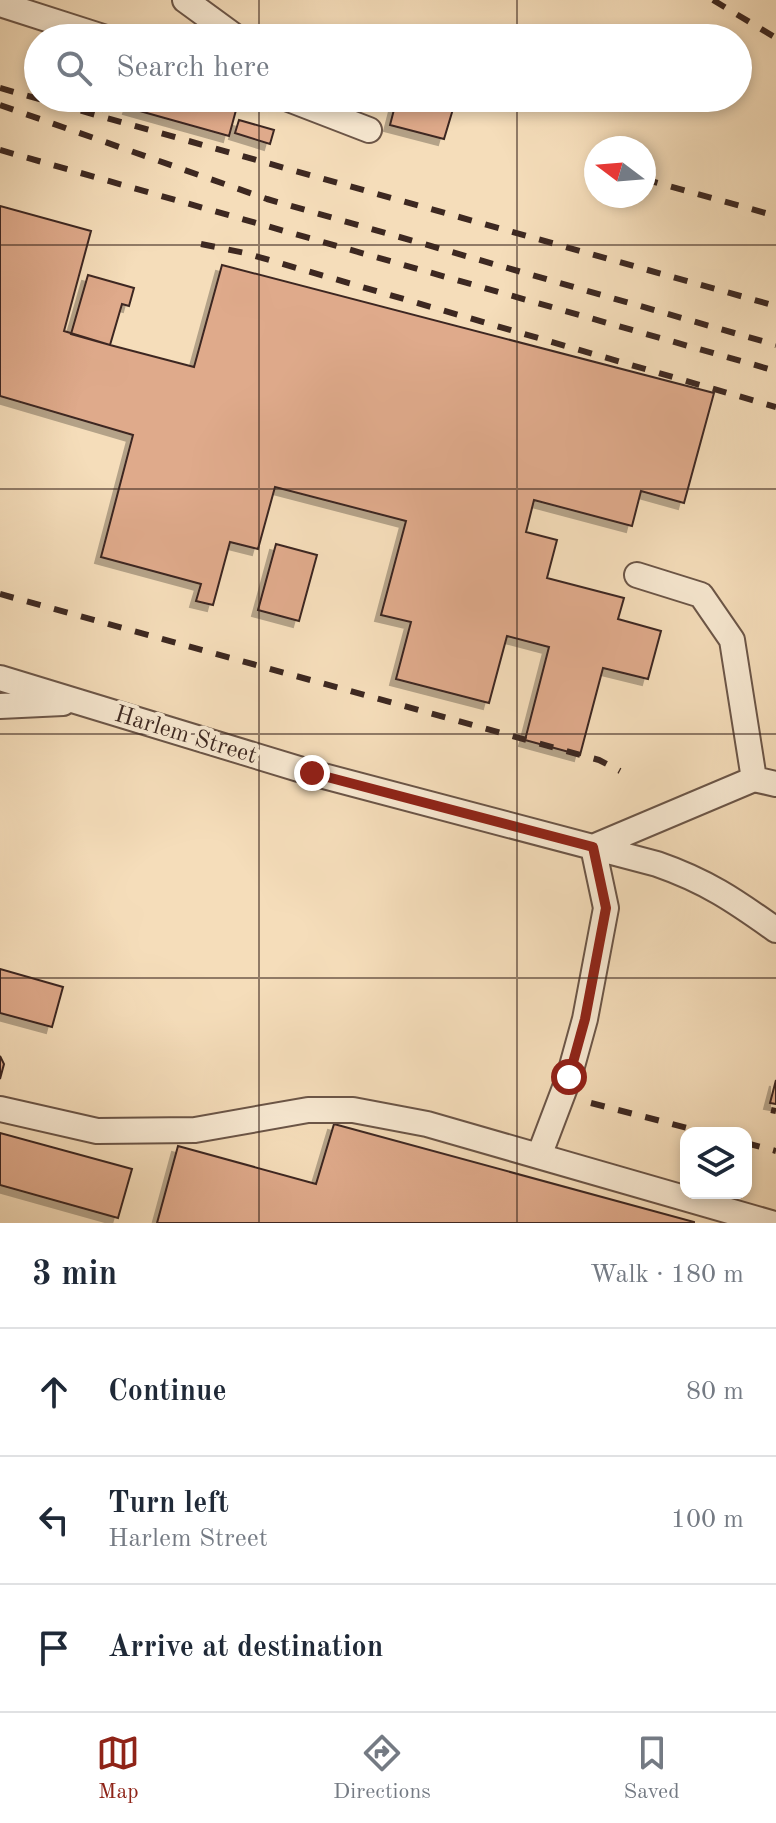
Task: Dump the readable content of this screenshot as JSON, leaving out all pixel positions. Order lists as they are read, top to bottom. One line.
{"streets":{"lane":["Harlem Street"]},"north":"left","page":{"search":"Search here","heading":["3 min","Walk · 180 m"],"list":[["Continue","80 m"],["Turn left","Harlem Street","100 m"],"Arrive at destination"],"nav":["Map","Directions","Saved"]}}
